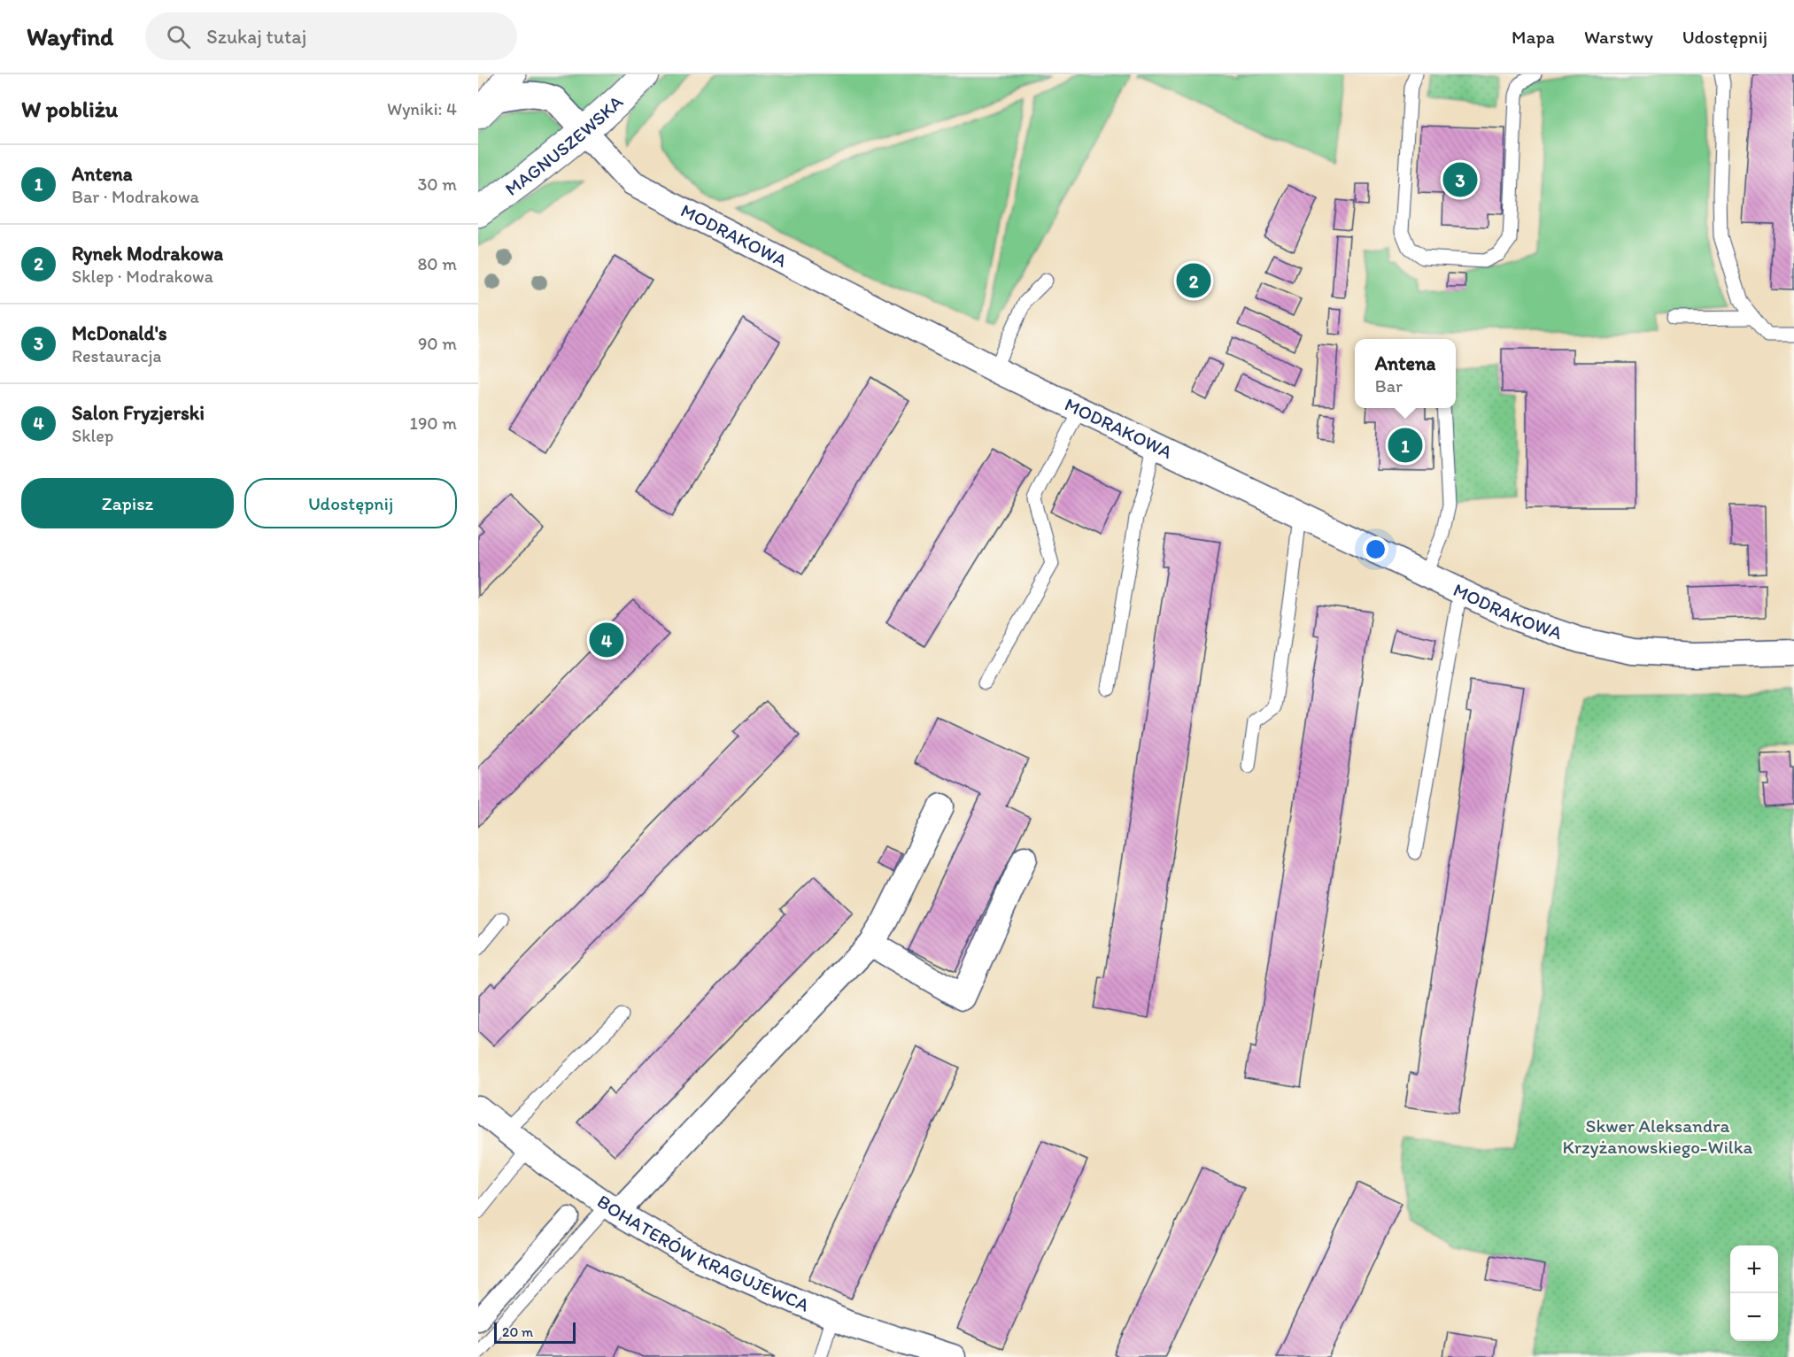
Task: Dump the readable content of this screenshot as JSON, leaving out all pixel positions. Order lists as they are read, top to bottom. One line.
{"streets":{"street":["MAGNUSZEWSKA","MODRAKOWA","BOHATERÓW KRAGUJEWCA"]},"crossings":[["MAGNUSZEWSKA","MODRAKOWA"]],"parks":["Skwer Aleksandra Krzyżanowskiego-Wilka"],"scale_bar":"20 m","page":{"header":"Wayfind","search":"Szukaj tutaj","nav":["Mapa","Warstwy","Udostępnij"],"heading":["W pobliżu","Wyniki: 4"],"list":[{"mark":"1","name":"Antena","note":"Bar · Modrakowa","value":"30 m"},{"mark":"2","name":"Rynek Modrakowa","note":"Sklep · Modrakowa","value":"80 m"},{"mark":"3","name":"McDonald's","note":"Restauracja","value":"90 m"},{"mark":"4","name":"Salon Fryzjerski","note":"Sklep","value":"190 m"}],"pins":["3","2","1","4"],"popup":["Antena","Bar"],"buttons":["Zapisz","Udostępnij"],"map_buttons":["+","−"],"scale":"20 m"}}
